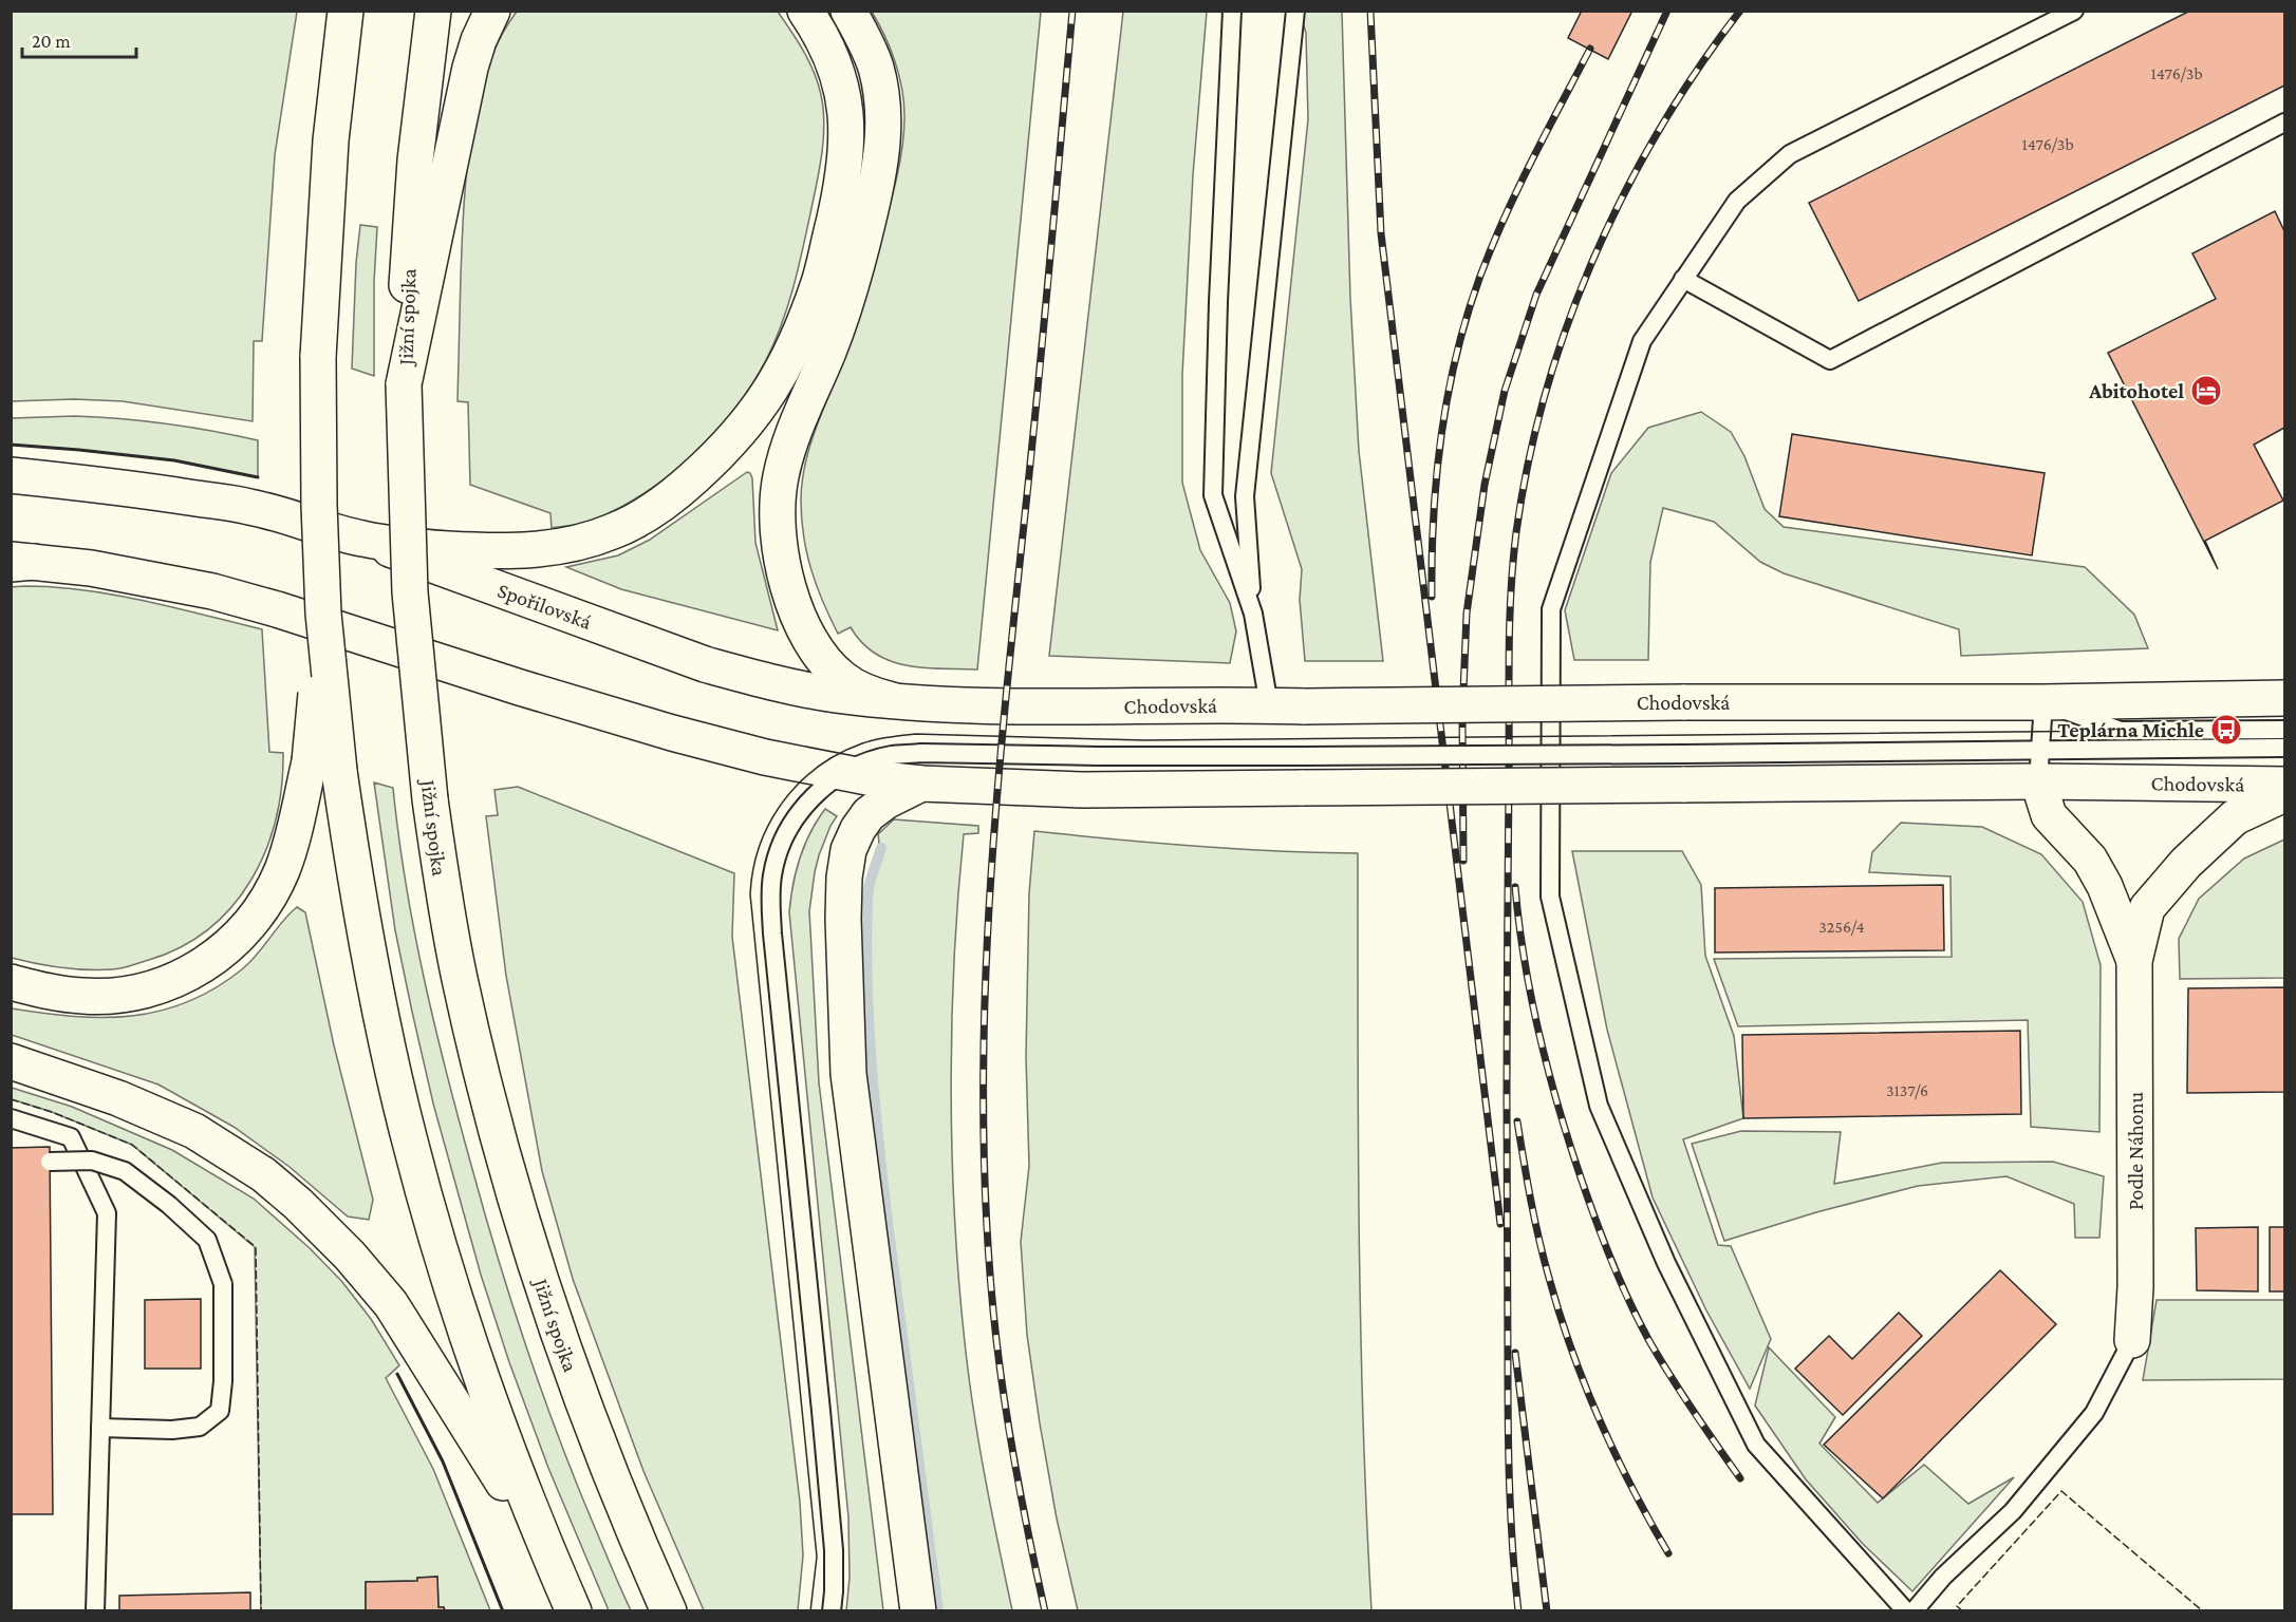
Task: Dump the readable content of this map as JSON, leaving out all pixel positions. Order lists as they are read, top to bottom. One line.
{"streets":{"main road":["Jižní spojka","Spořilovská","Chodovská","Podle Náhonu"]},"crossings":[["Spořilovská","Chodovská"],["Chodovská","Podle Náhonu"]],"places":{"hotel":["Abitohotel"],"bus stop":["Teplárna Michle"]},"house_numbers":["1476/3b","1476/3b","3256/4","3137/6"],"scale_bar":"20 m"}
